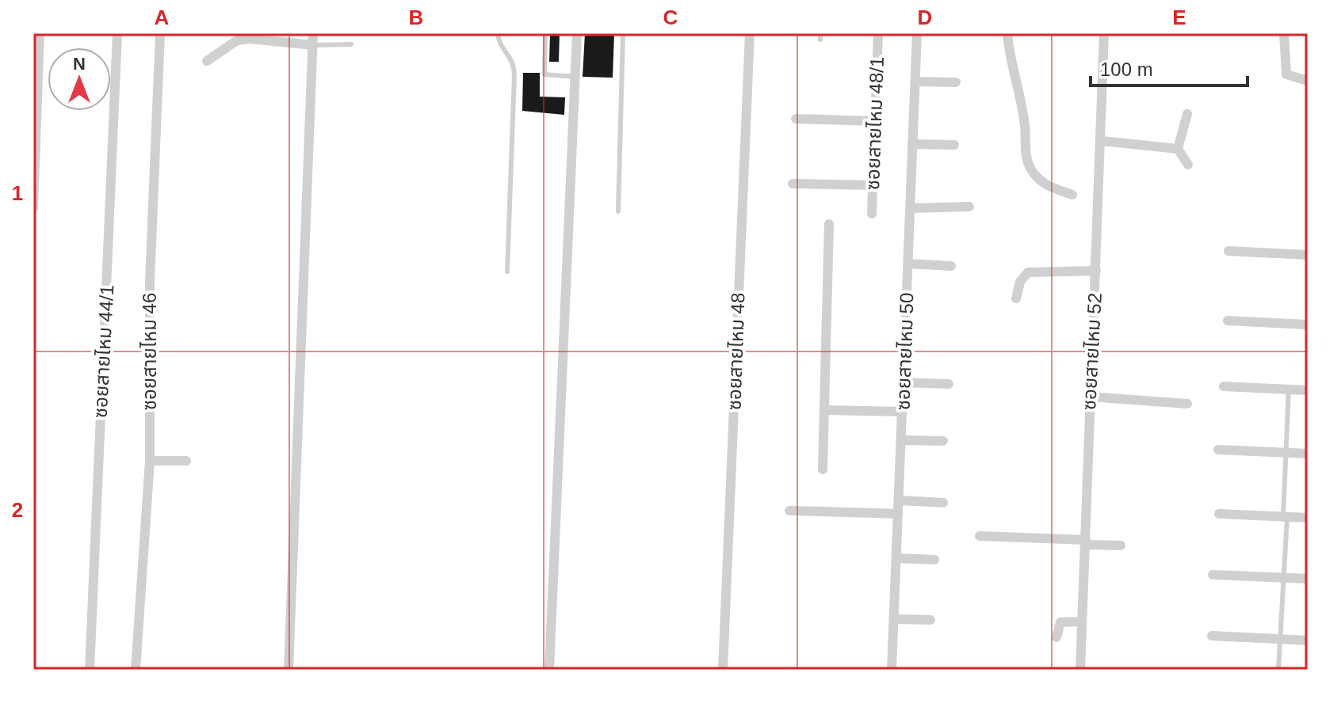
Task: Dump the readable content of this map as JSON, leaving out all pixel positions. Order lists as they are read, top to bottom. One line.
{"streets":{"street":["ซอยสายไหม 48/1","ซอยสายไหม 44/1","ซอยสายไหม 46","ซอยสายไหม 48","ซอยสายไหม 50","ซอยสายไหม 52"]},"scale_bar":"100 m","north":"top","grid":{"columns":["A","B","C","D","E"],"rows":["1","2"]}}
